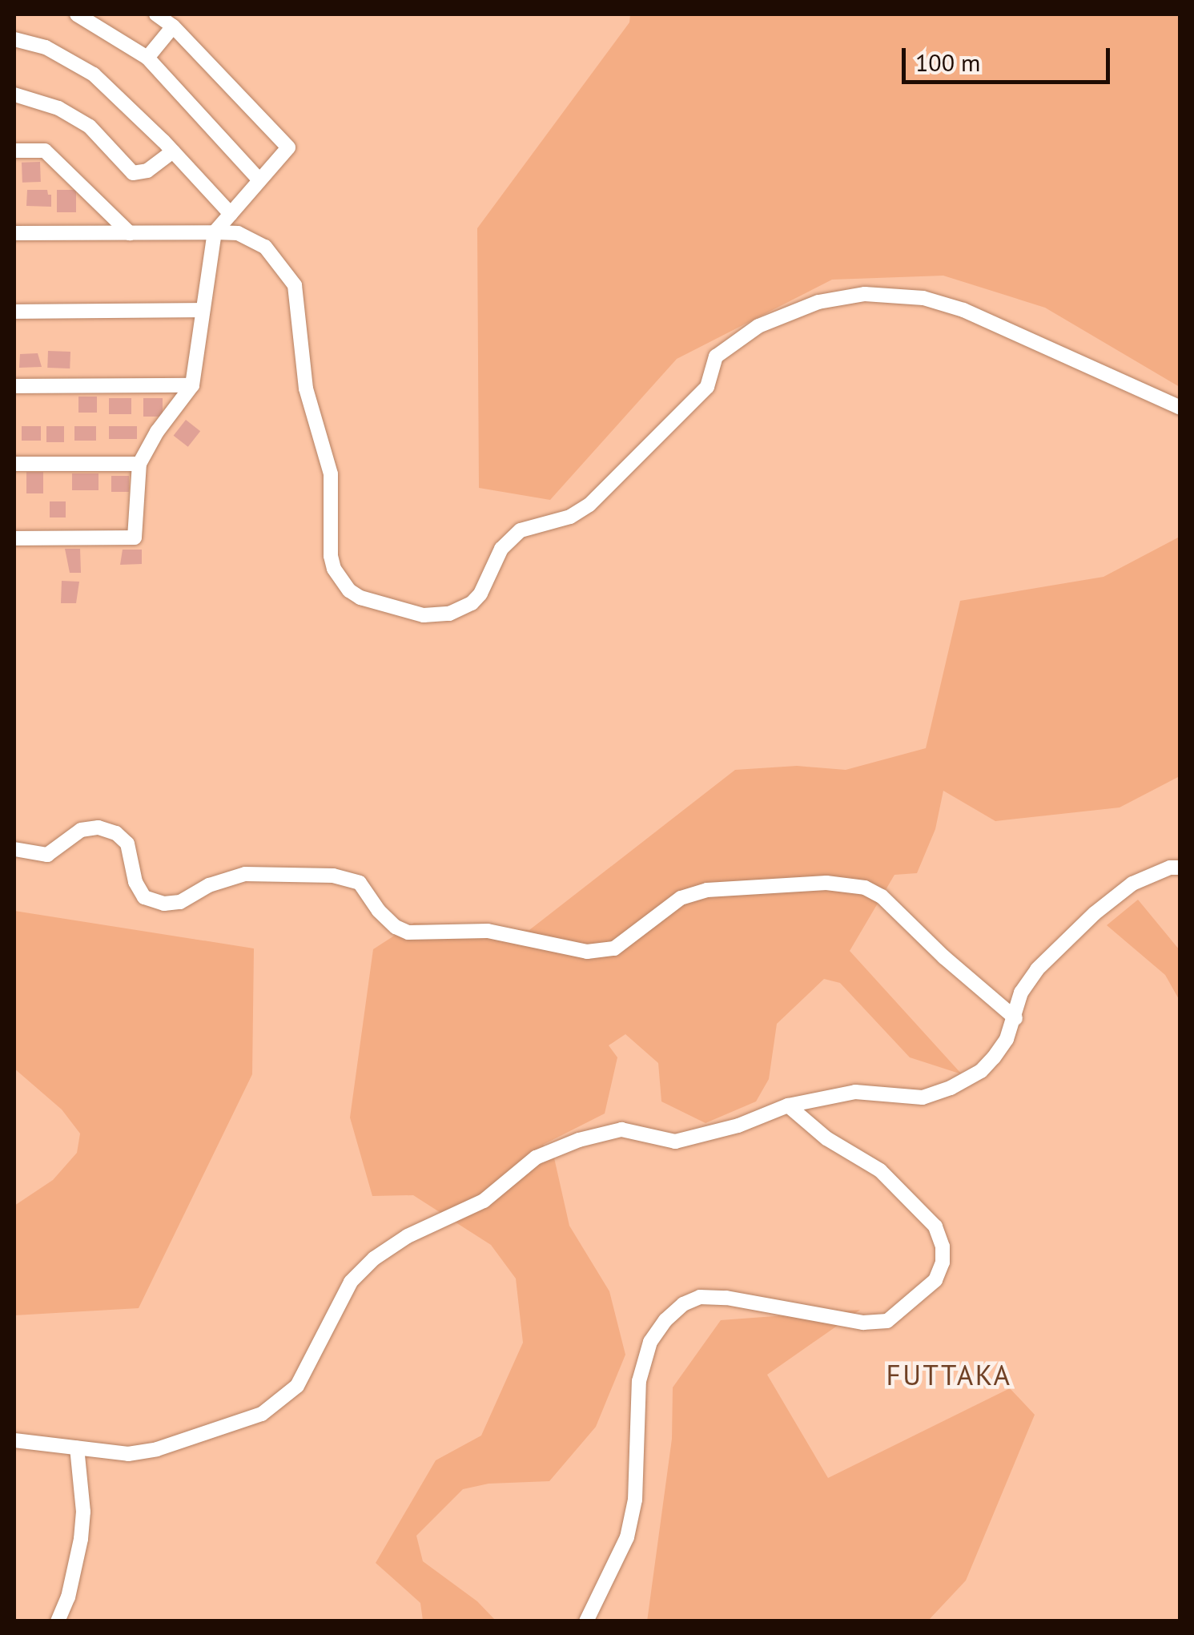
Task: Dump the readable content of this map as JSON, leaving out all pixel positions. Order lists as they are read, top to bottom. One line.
{"districts":["FUTTAKA"],"scale_bar":"100 m"}
